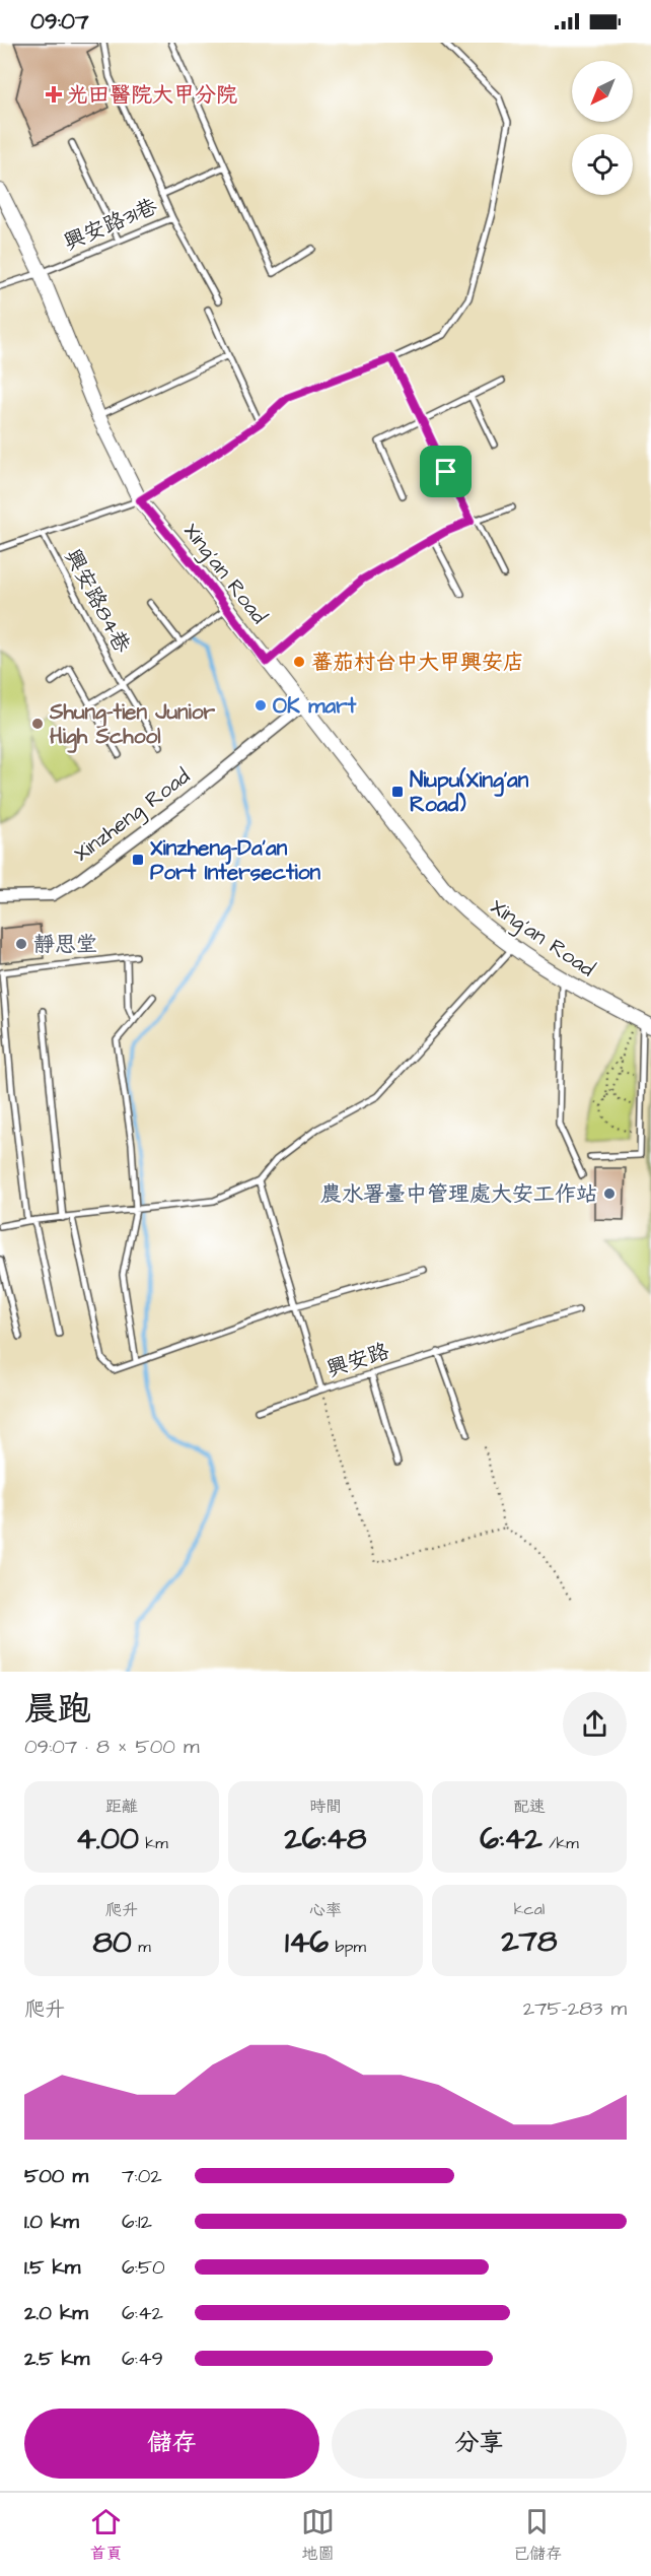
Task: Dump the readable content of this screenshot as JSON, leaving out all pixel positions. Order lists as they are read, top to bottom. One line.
{"streets":{"street":["Xing’an Road","Xinzheng Road"],"lane":["興安路31巷","興安路84巷","興安路"]},"crossings":[["興安路31巷","Xing’an Road"],["Xing’an Road","興安路84巷"],["Xing’an Road","Xinzheng Road"]],"places":{"health":["光田醫院大甲分院"],"other":["蕃茄村台中大甲興安店","OK mart","Shung-tien Junior High School","靜思堂","農水署臺中管理處大安工作站"],"transit":["Niupu(Xing'an Road)","Xinzheng-Da'an Port Intersection"]},"north":"bottom left","page":{"status":"09:07","heading":["晨跑","09:07 · 8 × 500 m"],"stats":[["距離","4.00 km"],["時間","26:48"],["配速","6:42 /km"],["爬升","80 m"],["心率","146 bpm"],["kcal","278"]],"chart":["爬升","275–283 m"],"list":[{"name":"500 m","note":"7:02"},{"name":"1.0 km","note":"6:12"},{"name":"1.5 km","note":"6:50"},{"name":"2.0 km","note":"6:42"},{"name":"2.5 km","note":"6:49"}],"buttons":["儲存","分享"],"tabs":["首頁","地圖","已儲存"]}}
